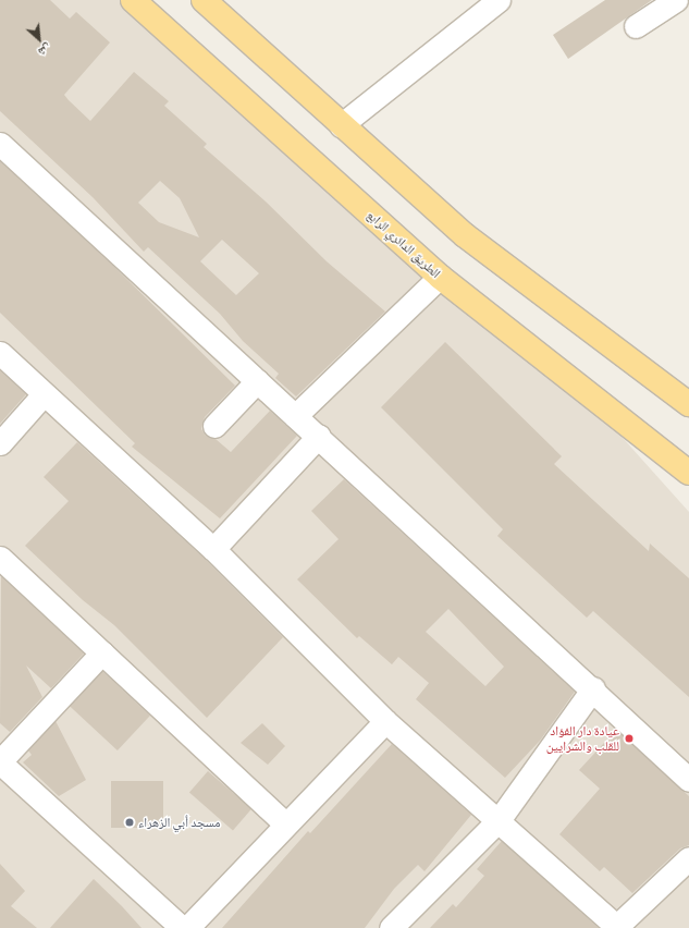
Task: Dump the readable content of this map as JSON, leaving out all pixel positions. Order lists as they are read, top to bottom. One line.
{"streets":{"main road":["الطريق الدائري الرابع"]},"places":["عيادة دار الفؤاد للقلب والشرايين","مسجد أبي الزهراء"],"north":"bottom right"}
